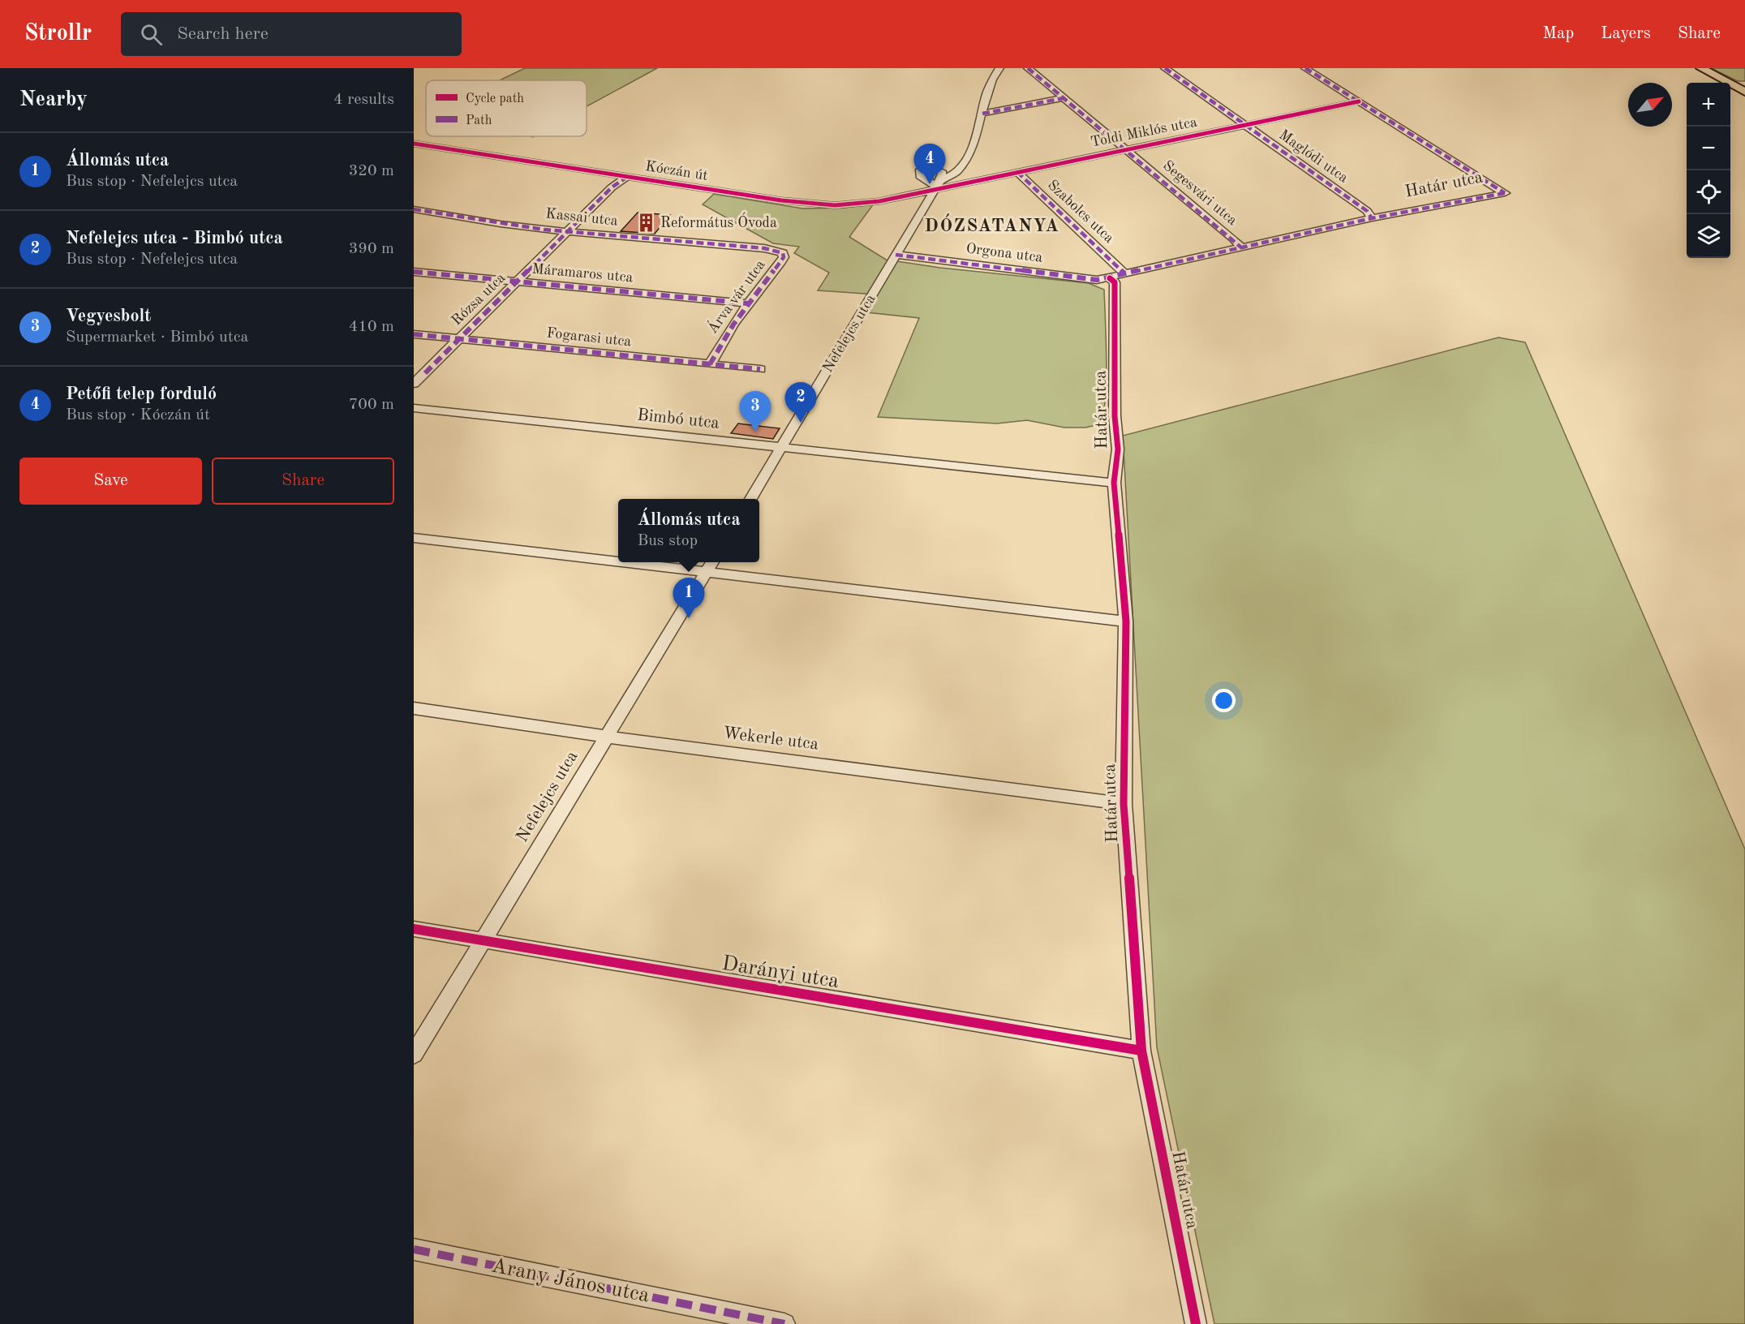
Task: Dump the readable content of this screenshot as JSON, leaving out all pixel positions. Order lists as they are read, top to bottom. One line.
{"streets":{"street":["Toldi Miklós utca","Maglódi utca","Kóczán út","Határ utca","Segesvári utca","Szabolcs utca","Kassai utca","Orgona utca","Máramaros utca","Árva vár utca","Rózsa utca","Nefelejcs utca","Fogarasi utca","Bimbó utca","Wekerle utca","Darányi utca","Arany János utca"]},"crossings":[["Toldi Miklós utca","Maglódi utca"],["Toldi Miklós utca","Kóczán út"],["Toldi Miklós utca","Határ utca"],["Toldi Miklós utca","Segesvári utca"],["Toldi Miklós utca","Szabolcs utca"],["Toldi Miklós utca","Nefelejcs utca"],["Maglódi utca","Határ utca"],["Kóczán út","Rózsa utca"],["Kóczán út","Nefelejcs utca"],["Határ utca","Segesvári utca"],["Határ utca","Szabolcs utca"],["Határ utca","Orgona utca"],["Határ utca","Bimbó utca"],["Határ utca","Wekerle utca"],["Határ utca","Darányi utca"],["Szabolcs utca","Orgona utca"],["Kassai utca","Árva vár utca"],["Kassai utca","Rózsa utca"],["Orgona utca","Nefelejcs utca"],["Máramaros utca","Árva vár utca"],["Máramaros utca","Rózsa utca"],["Árva vár utca","Fogarasi utca"],["Rózsa utca","Fogarasi utca"],["Nefelejcs utca","Bimbó utca"],["Nefelejcs utca","Wekerle utca"],["Nefelejcs utca","Darányi utca"]],"districts":["DÓZSATANYA"],"places":{"building":["Református Óvoda"]},"legend":["Cycle path","Path"],"north":"top right","page":{"header":"Strollr","search":"Search here","nav":["Map","Layers","Share"],"heading":["Nearby","4 results"],"map_buttons":["+","−"],"list":[{"mark":"1","name":"Állomás utca","note":"Bus stop · Nefelejcs utca","value":"320 m"},{"mark":"2","name":"Nefelejcs utca - Bimbó utca","note":"Bus stop · Nefelejcs utca","value":"390 m"},{"mark":"3","name":"Vegyesbolt","note":"Supermarket · Bimbó utca","value":"410 m"},{"mark":"4","name":"Petőfi telep forduló","note":"Bus stop · Kóczán út","value":"700 m"}],"pins":["4","2","3","1"],"buttons":["Save","Share"],"popup":["Állomás utca","Bus stop"]}}
